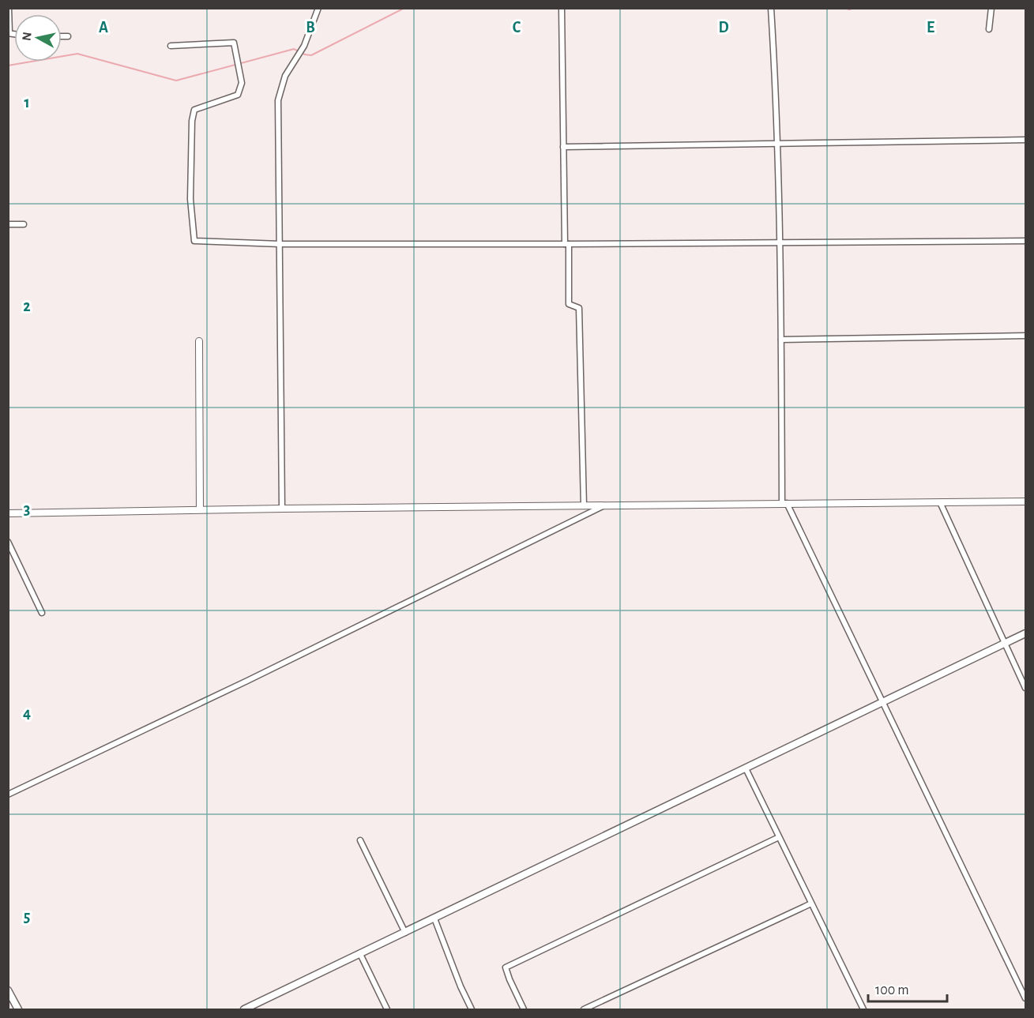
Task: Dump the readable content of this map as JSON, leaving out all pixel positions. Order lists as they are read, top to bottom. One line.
{"scale_bar":"100 m","north":"left","grid":{"columns":["A","B","C","D","E"],"rows":["1","2","3","4","5"]}}
